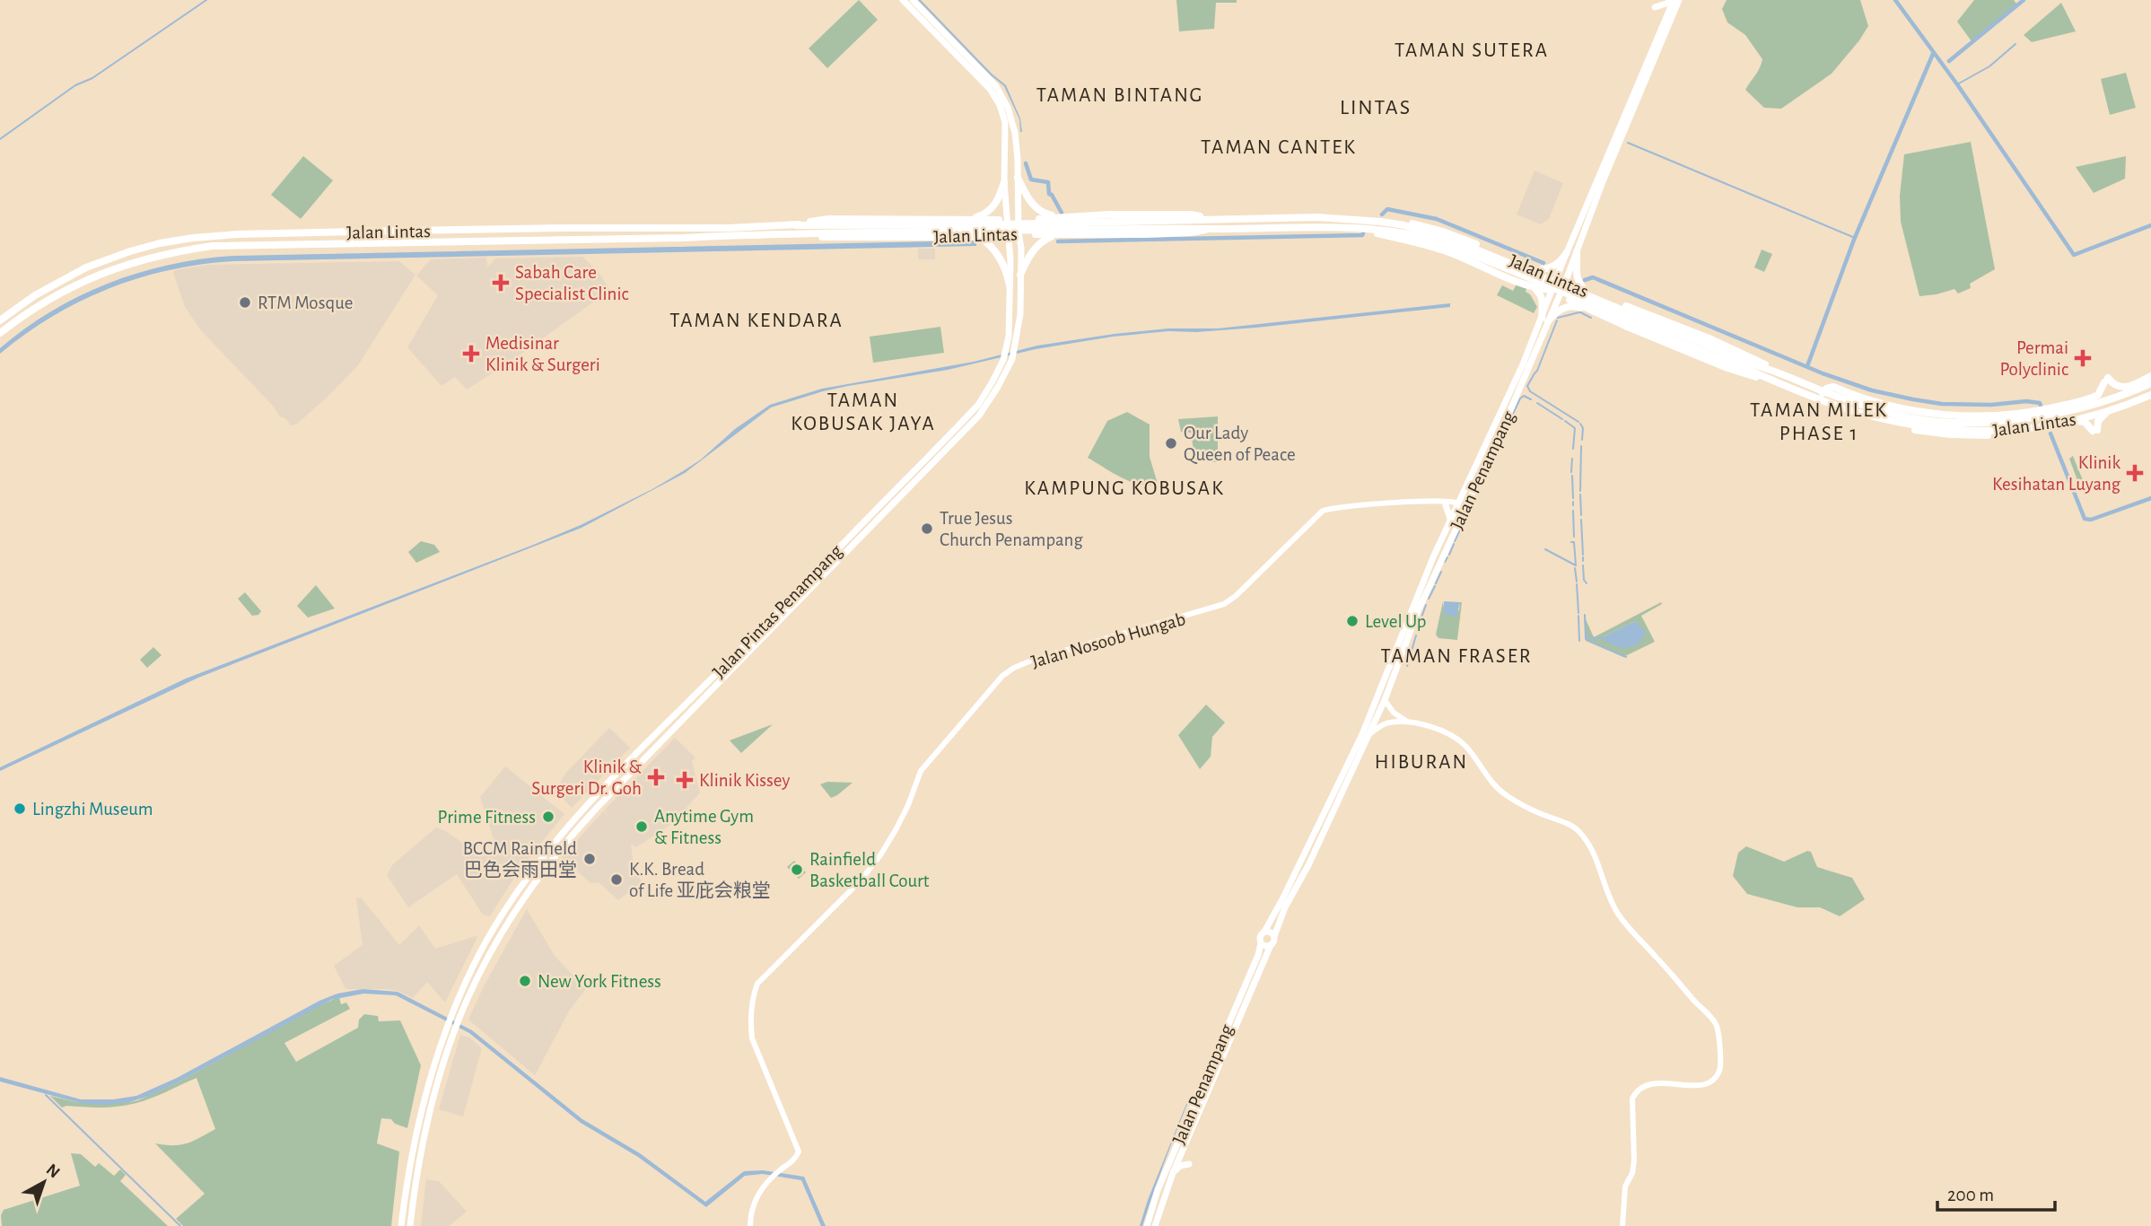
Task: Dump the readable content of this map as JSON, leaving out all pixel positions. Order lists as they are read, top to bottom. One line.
{"streets":{"highway":["Jalan Lintas"],"main road":["Jalan Penampang","Jalan Pintas Penampang","Jalan Nosoob Hungab"]},"crossings":[["Jalan Lintas","Jalan Penampang"],["Jalan Lintas","Jalan Pintas Penampang"],["Jalan Penampang","Jalan Nosoob Hungab"]],"districts":["TAMAN SUTERA","TAMAN BINTANG","LINTAS","TAMAN CANTEK","TAMAN KENDARA","TAMAN KOBUSAK JAYA","TAMAN MILEK PHASE 1","KAMPUNG KOBUSAK","TAMAN FRASER","HIBURAN"],"places":{"health":["Sabah Care Specialist Clinic","Medisinar Klinik & Surgeri","Permai Polyclinic","Klinik Kesihatan Luyang","Klinik & Surgeri Dr. Goh","Klinik Kissey"],"other":["RTM Mosque","Our Lady Queen of Peace","True Jesus Church Penampang","Level Up","Lingzhi Museum","Prime Fitness","Anytime Gym & Fitness","BCCM Rainfield 巴色会雨田堂","Rainfield Basketball Court","K.K. Bread of Life 亚庇会粮堂","New York Fitness"]},"scale_bar":"200 m","north":"top right"}
